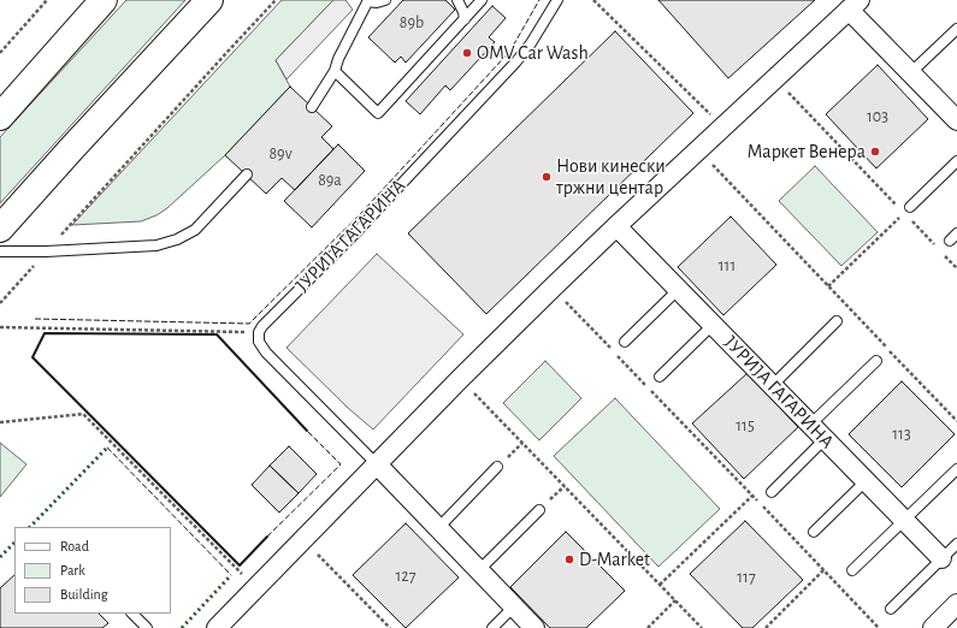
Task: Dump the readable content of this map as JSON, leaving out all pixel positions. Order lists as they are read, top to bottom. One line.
{"streets":{"street":["ЈУРИЈА ГАГАРИНА"]},"places":["OMV Car Wash","Маркет Венера","Нови кинески тржни центар","D-Market"],"house_numbers":["89b","103","89v","89a","111","115","113","127","117"],"legend":["Road","Park","Building"]}
